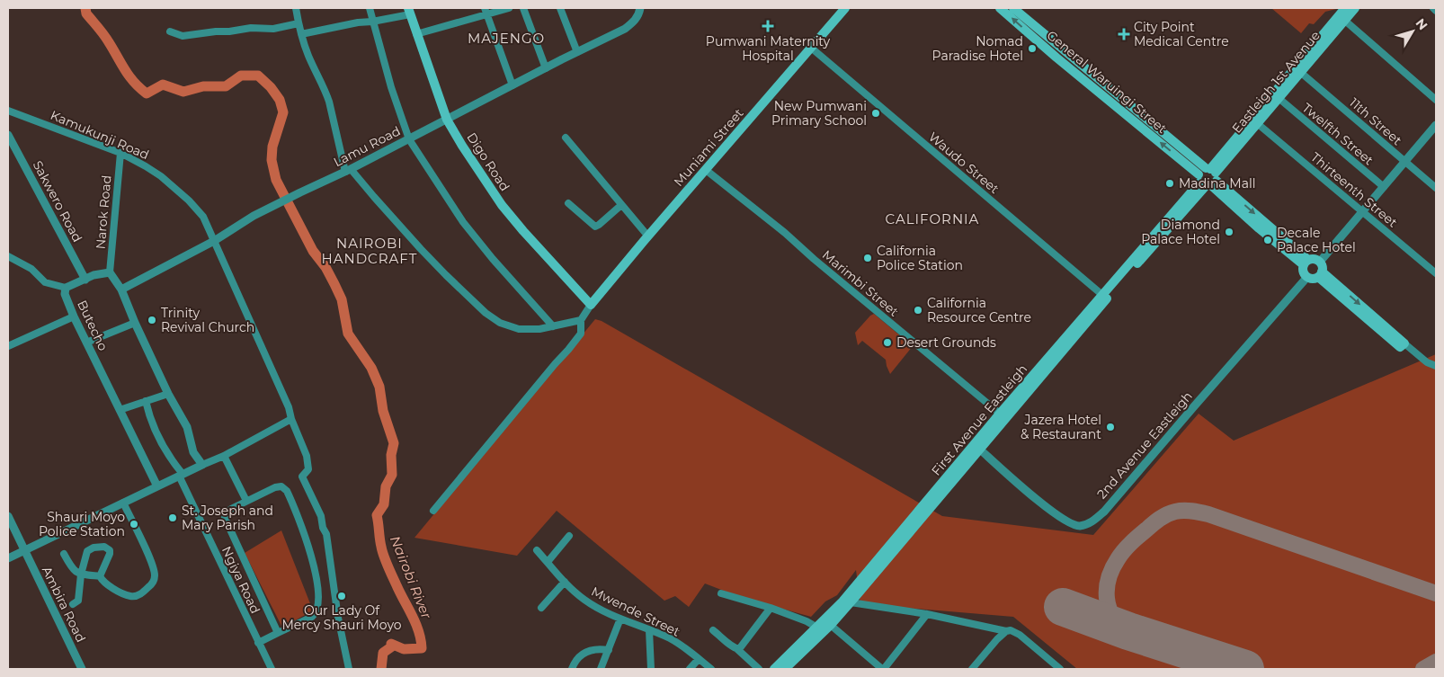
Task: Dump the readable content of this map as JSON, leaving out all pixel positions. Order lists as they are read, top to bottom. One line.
{"streets":{"main road":["General Waruingi Street","Eastleigh 1st Avenue","Muniami Street","Digo Road","First Avenue Eastleigh"],"street":["11th Street","Twelfth Street","Kamukunji Road","Lamu Road","Waudo Street","Thirteenth Street","Sakwero Road","Narok Road","Marimbi Street","Butecho","2nd Avenue Eastleigh","Ngiya Road","Ambira Road","Mwende Street"]},"crossings":[["General Waruingi Street","Eastleigh 1st Avenue"],["General Waruingi Street","First Avenue Eastleigh"],["General Waruingi Street","2nd Avenue Eastleigh"],["Eastleigh 1st Avenue","11th Street"],["Eastleigh 1st Avenue","Twelfth Street"],["Eastleigh 1st Avenue","Thirteenth Street"],["Eastleigh 1st Avenue","First Avenue Eastleigh"],["Kamukunji Road","Lamu Road"],["Kamukunji Road","Narok Road"],["Lamu Road","Digo Road"],["Muniami Street","Digo Road"],["Muniami Street","Waudo Street"],["Muniami Street","Marimbi Street"],["Waudo Street","First Avenue Eastleigh"],["Sakwero Road","Butecho"],["Narok Road","Butecho"],["Marimbi Street","First Avenue Eastleigh"],["First Avenue Eastleigh","2nd Avenue Eastleigh"]],"districts":["MAJENGO","CALIFORNIA","NAIROBI HANDCRAFT"],"water":["Nairobi River"],"places":{"health":["Pumwani Maternity Hospital","City Point Medical Centre"],"other":["Nomad Paradise Hotel","New Pumwani Primary School","Madina Mall","Diamond Palace Hotel","Decale Palace Hotel","California Police Station","California Resource Centre","Trinity Revival Church","Desert Grounds","Jazera Hotel & Restaurant","St. Joseph and Mary Parish","Shauri Moyo Police Station","Our Lady Of Mercy Shauri Moyo"]},"north":"top right"}
